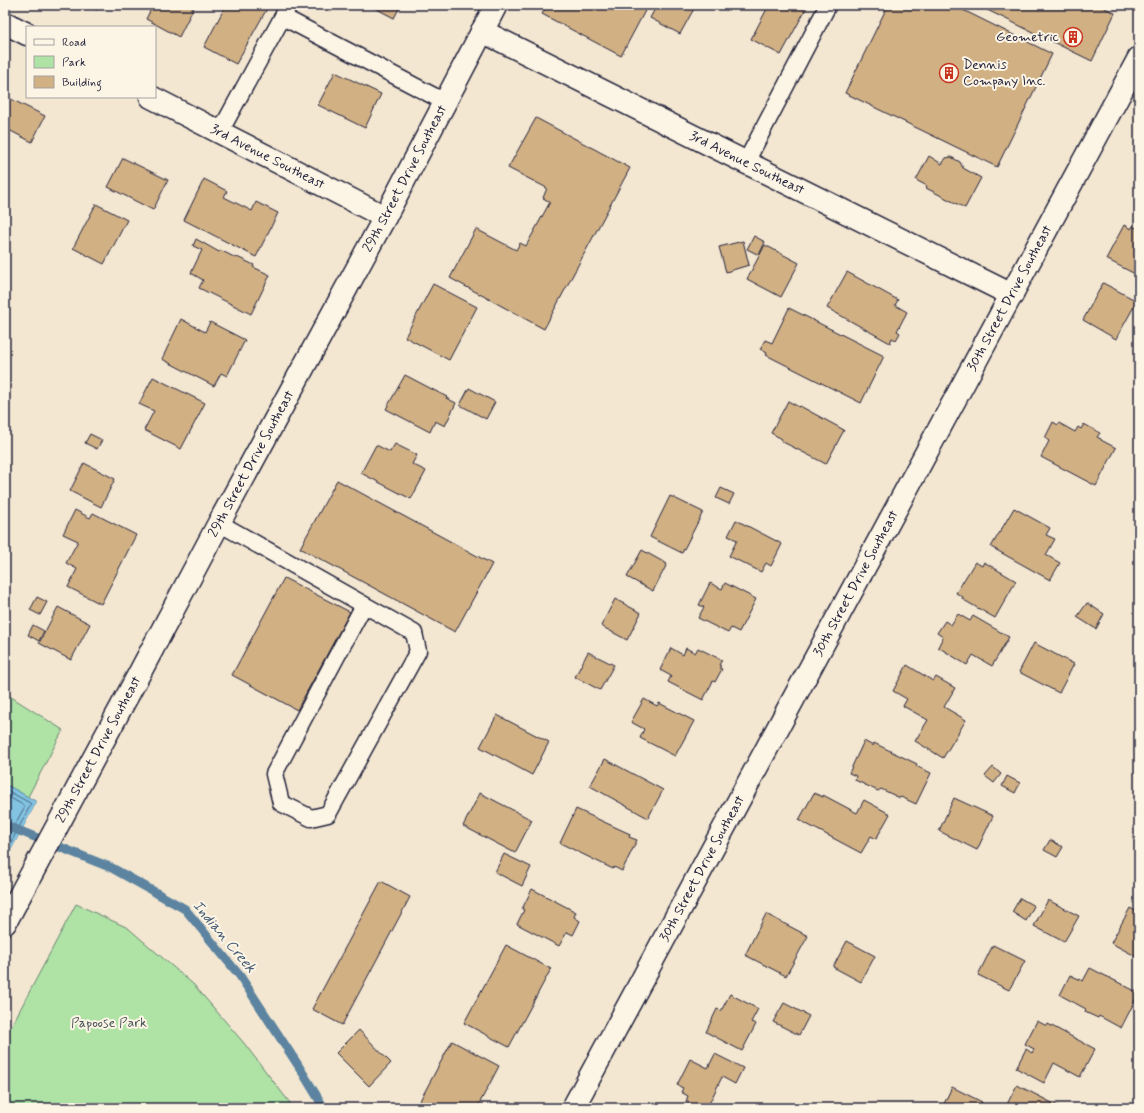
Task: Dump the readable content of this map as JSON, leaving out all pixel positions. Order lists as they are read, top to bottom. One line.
{"streets":{"street":["3rd Avenue Southeast","29th Street Drive Southeast","30th Street Drive Southeast"]},"crossings":[["3rd Avenue Southeast","29th Street Drive Southeast"],["3rd Avenue Southeast","30th Street Drive Southeast"]],"water":["Indian Creek"],"parks":["Papoose Park"],"places":{"building":["Geometric","Dennis Company Inc."]},"legend":["Road","Park","Building"]}
